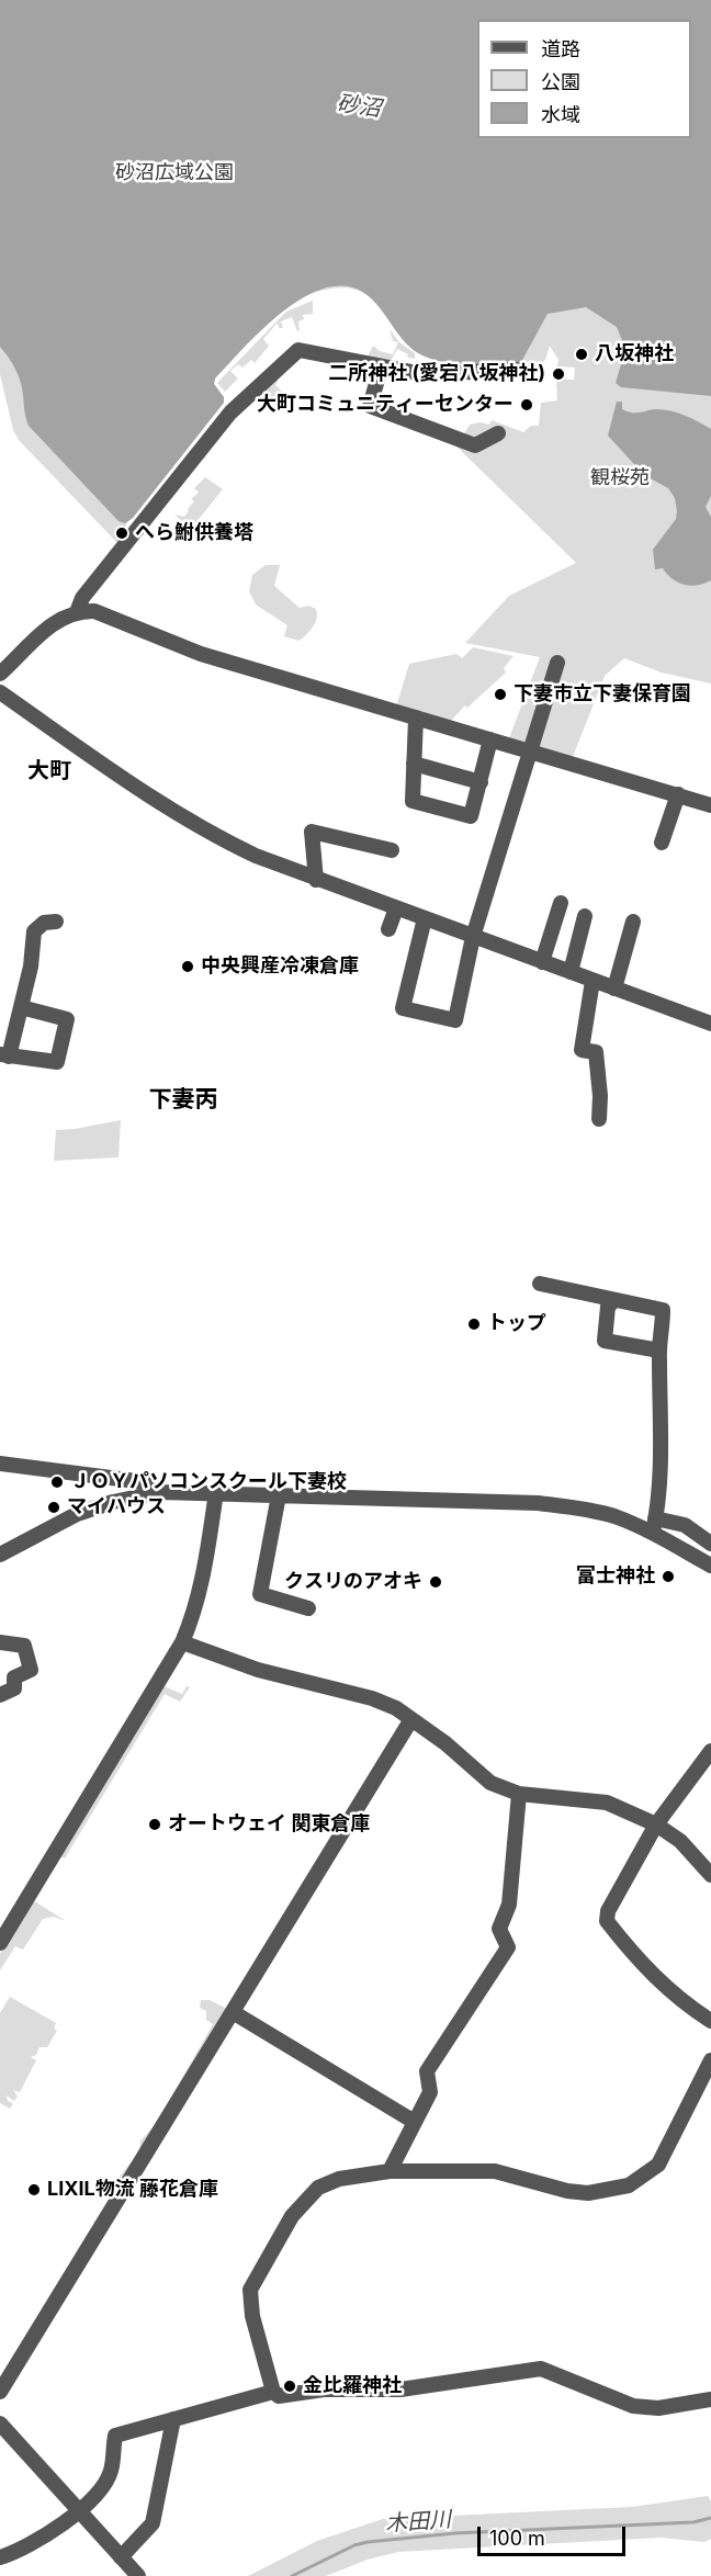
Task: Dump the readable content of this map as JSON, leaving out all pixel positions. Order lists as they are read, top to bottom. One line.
{"districts":["大町","下妻丙"],"water":["砂沼","木田川"],"parks":["砂沼広域公園","観桜苑"],"places":["八坂神社","二所神社 (愛宕八坂神社)","大町コミュニティーセンター","へら鮒供養塔","下妻市立下妻保育園","中央興産冷凍倉庫","トップ","ＪＯＹパソコンスクール下妻校","マイハウス","富士神社","クスリのアオキ","オートウェイ 関東倉庫","LIXIL物流 藤花倉庫","金比羅神社"],"legend":["道路","公園","水域"],"scale_bar":"100 m"}
